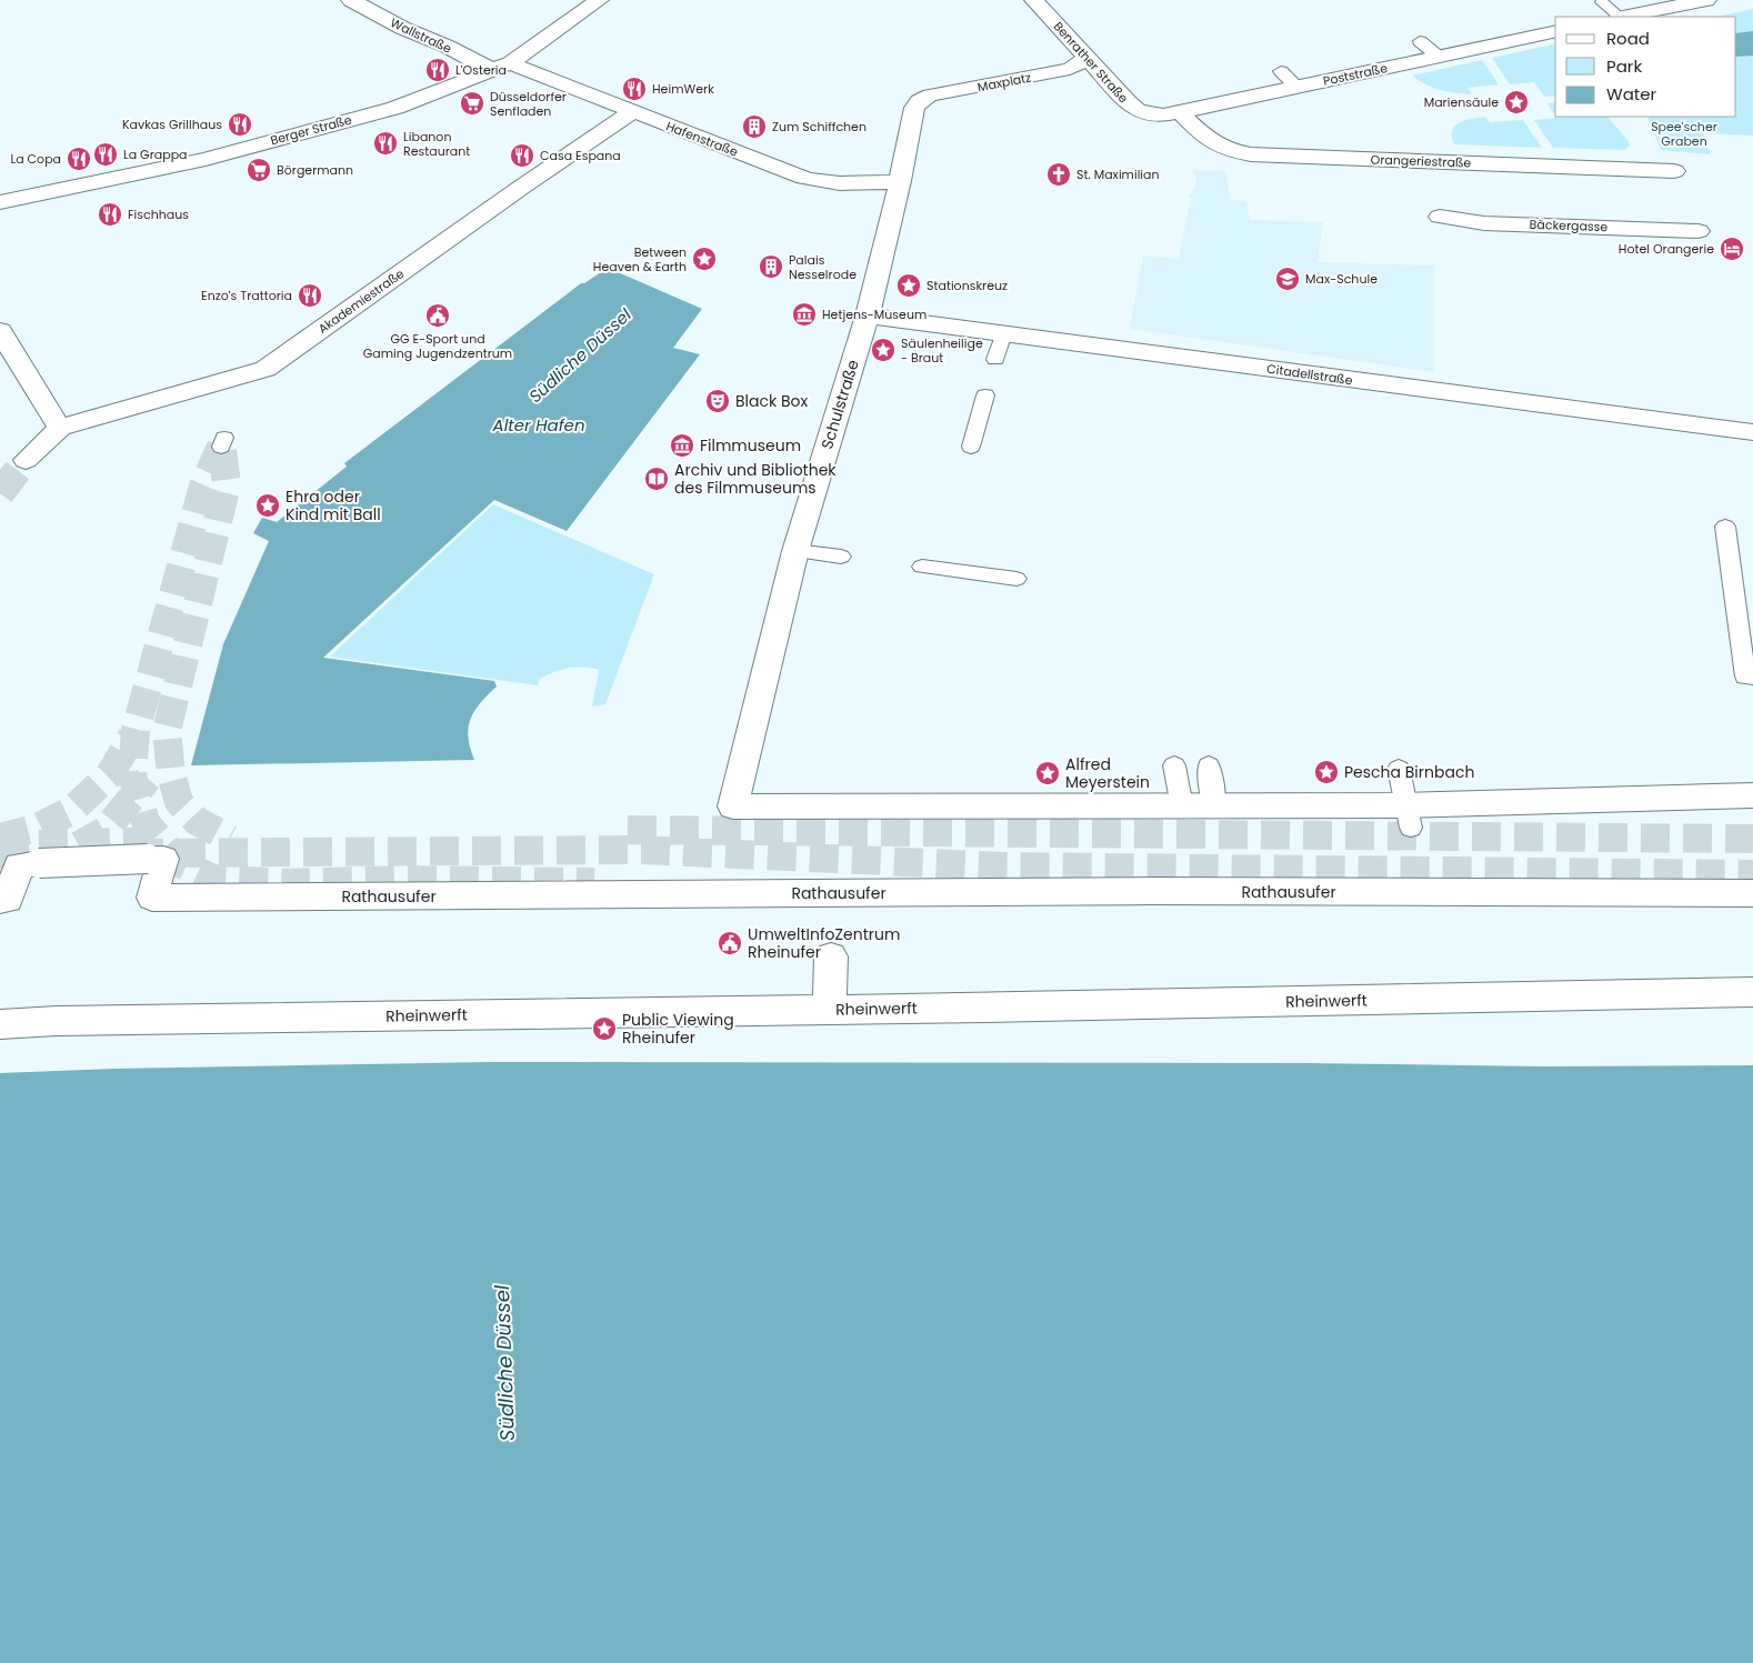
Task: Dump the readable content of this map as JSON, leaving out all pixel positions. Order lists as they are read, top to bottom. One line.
{"streets":{"street":["Wallstraße","Benrather Straße","Poststraße","Maxplatz","Berger Straße","Hafenstraße","Orangeriestraße","Bäckergasse","Akademiestraße","Citadellstraße","Schulstraße","Rathausufer","Rheinwerft"]},"crossings":[["Wallstraße","Berger Straße"],["Wallstraße","Hafenstraße"],["Benrather Straße","Poststraße"],["Benrather Straße","Maxplatz"],["Poststraße","Orangeriestraße"],["Maxplatz","Schulstraße"],["Berger Straße","Hafenstraße"],["Hafenstraße","Akademiestraße"],["Hafenstraße","Schulstraße"],["Citadellstraße","Schulstraße"]],"water":["Südliche Düssel","Alter Hafen"],"parks":["Spee'scher Graben"],"places":{"restaurant":["L'Osteria","HeimWerk","Kavkas Grillhaus","Libanon Restaurant","La Grappa","Casa Espana","La Copa","Fischhaus","Enzo's Trattoria"],"place":["Mariensäule","Between Heaven & Earth","Stationskreuz","Säulenheilige - Braut","Ehra oder Kind mit Ball","Pescha Birnbach","Alfred Meyerstein","Public Viewing Rheinufer"],"supermarket":["Düsseldorfer Senfladen","Börgermann"],"building":["Zum Schiffchen","Palais Nesselrode"],"church":["St. Maximilian"],"hotel":["Hotel Orangerie"],"school or university":["Max-Schule"],"museum":["Hetjens-Museum","Filmmuseum"],"public building":["GG E-Sport und Gaming Jugendzentrum","UmweltInfoZentrum Rheinufer"],"theatre":["Black Box"],"library":["Archiv und Bibliothek des Filmmuseums"]},"legend":["Road","Park","Water"]}
